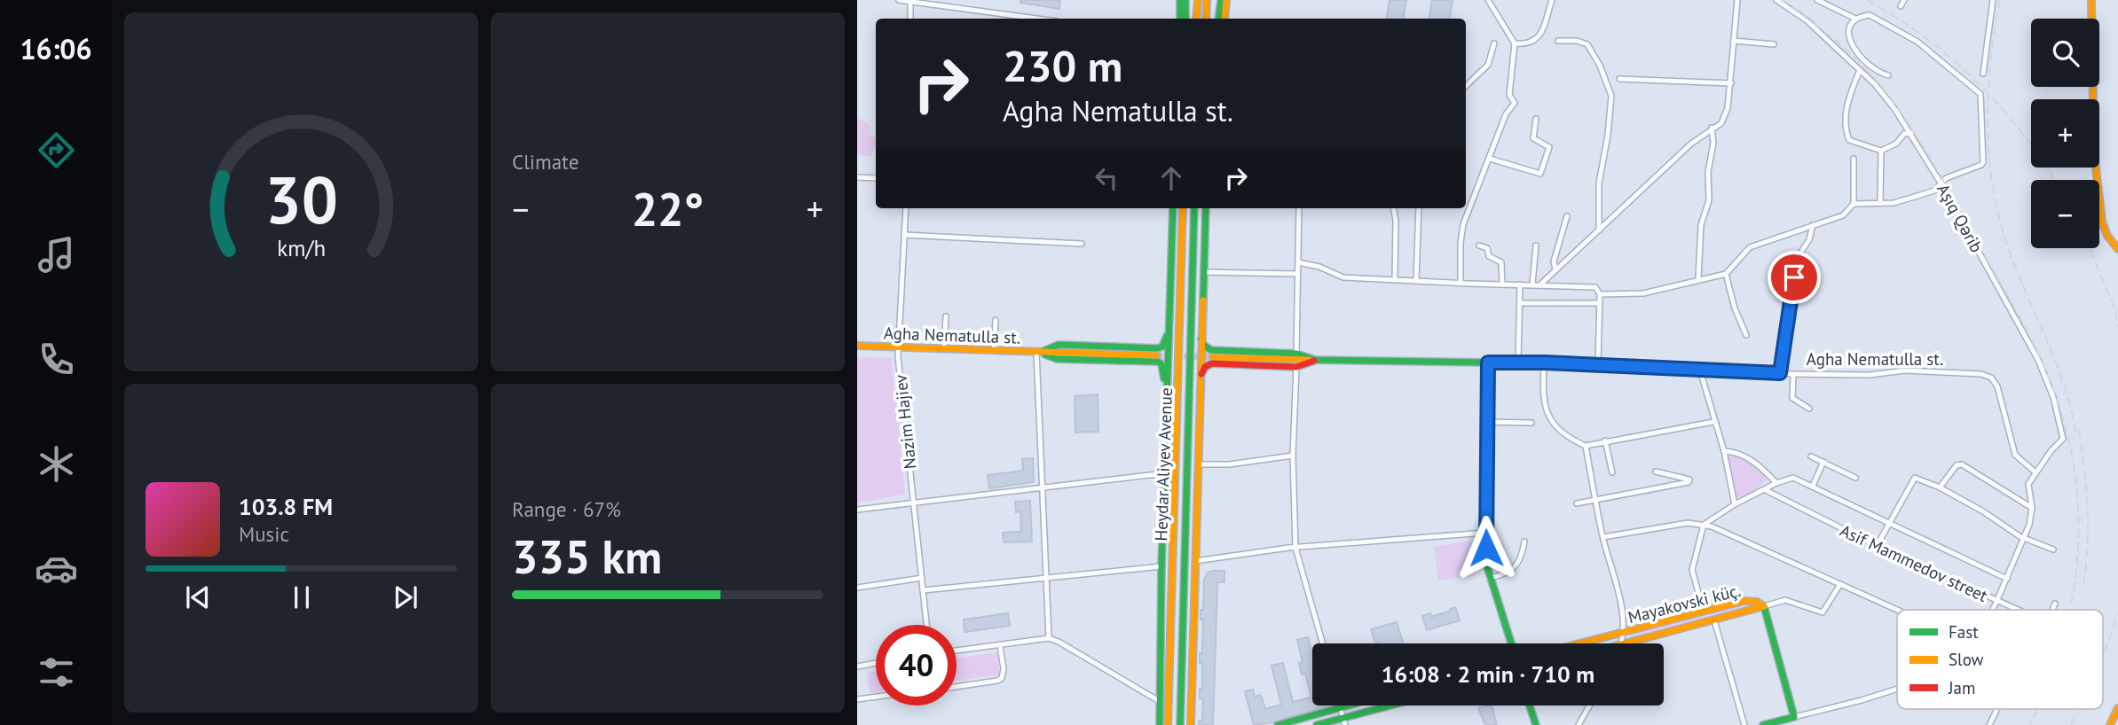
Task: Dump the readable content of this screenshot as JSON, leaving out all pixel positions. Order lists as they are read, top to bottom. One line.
{"streets":{"main road":["Agha Nematulla st.","Heydar Aliyev Avenue","Mayakovski küç."],"street":["Aşıq Qərib","Nazim Hajiev","Asif Mammedov street"]},"crossings":[["Aşıq Qərib","Agha Nematulla st."],["Agha Nematulla st.","Nazim Hajiev"]],"legend":["Fast","Slow","Jam"],"page":{"tabs":"16:06","tile":["Climate",["Range · 67%","335 km"]],"map_buttons":["+","−"],"turn":["230 m","Agha Nematulla st."],"heat":["−","22°","+"],"song":["103.8 FM","Music"],"limit":"40","trip":"16:08 · 2 min · 710 m","gauge":["30","km/h"]}}
